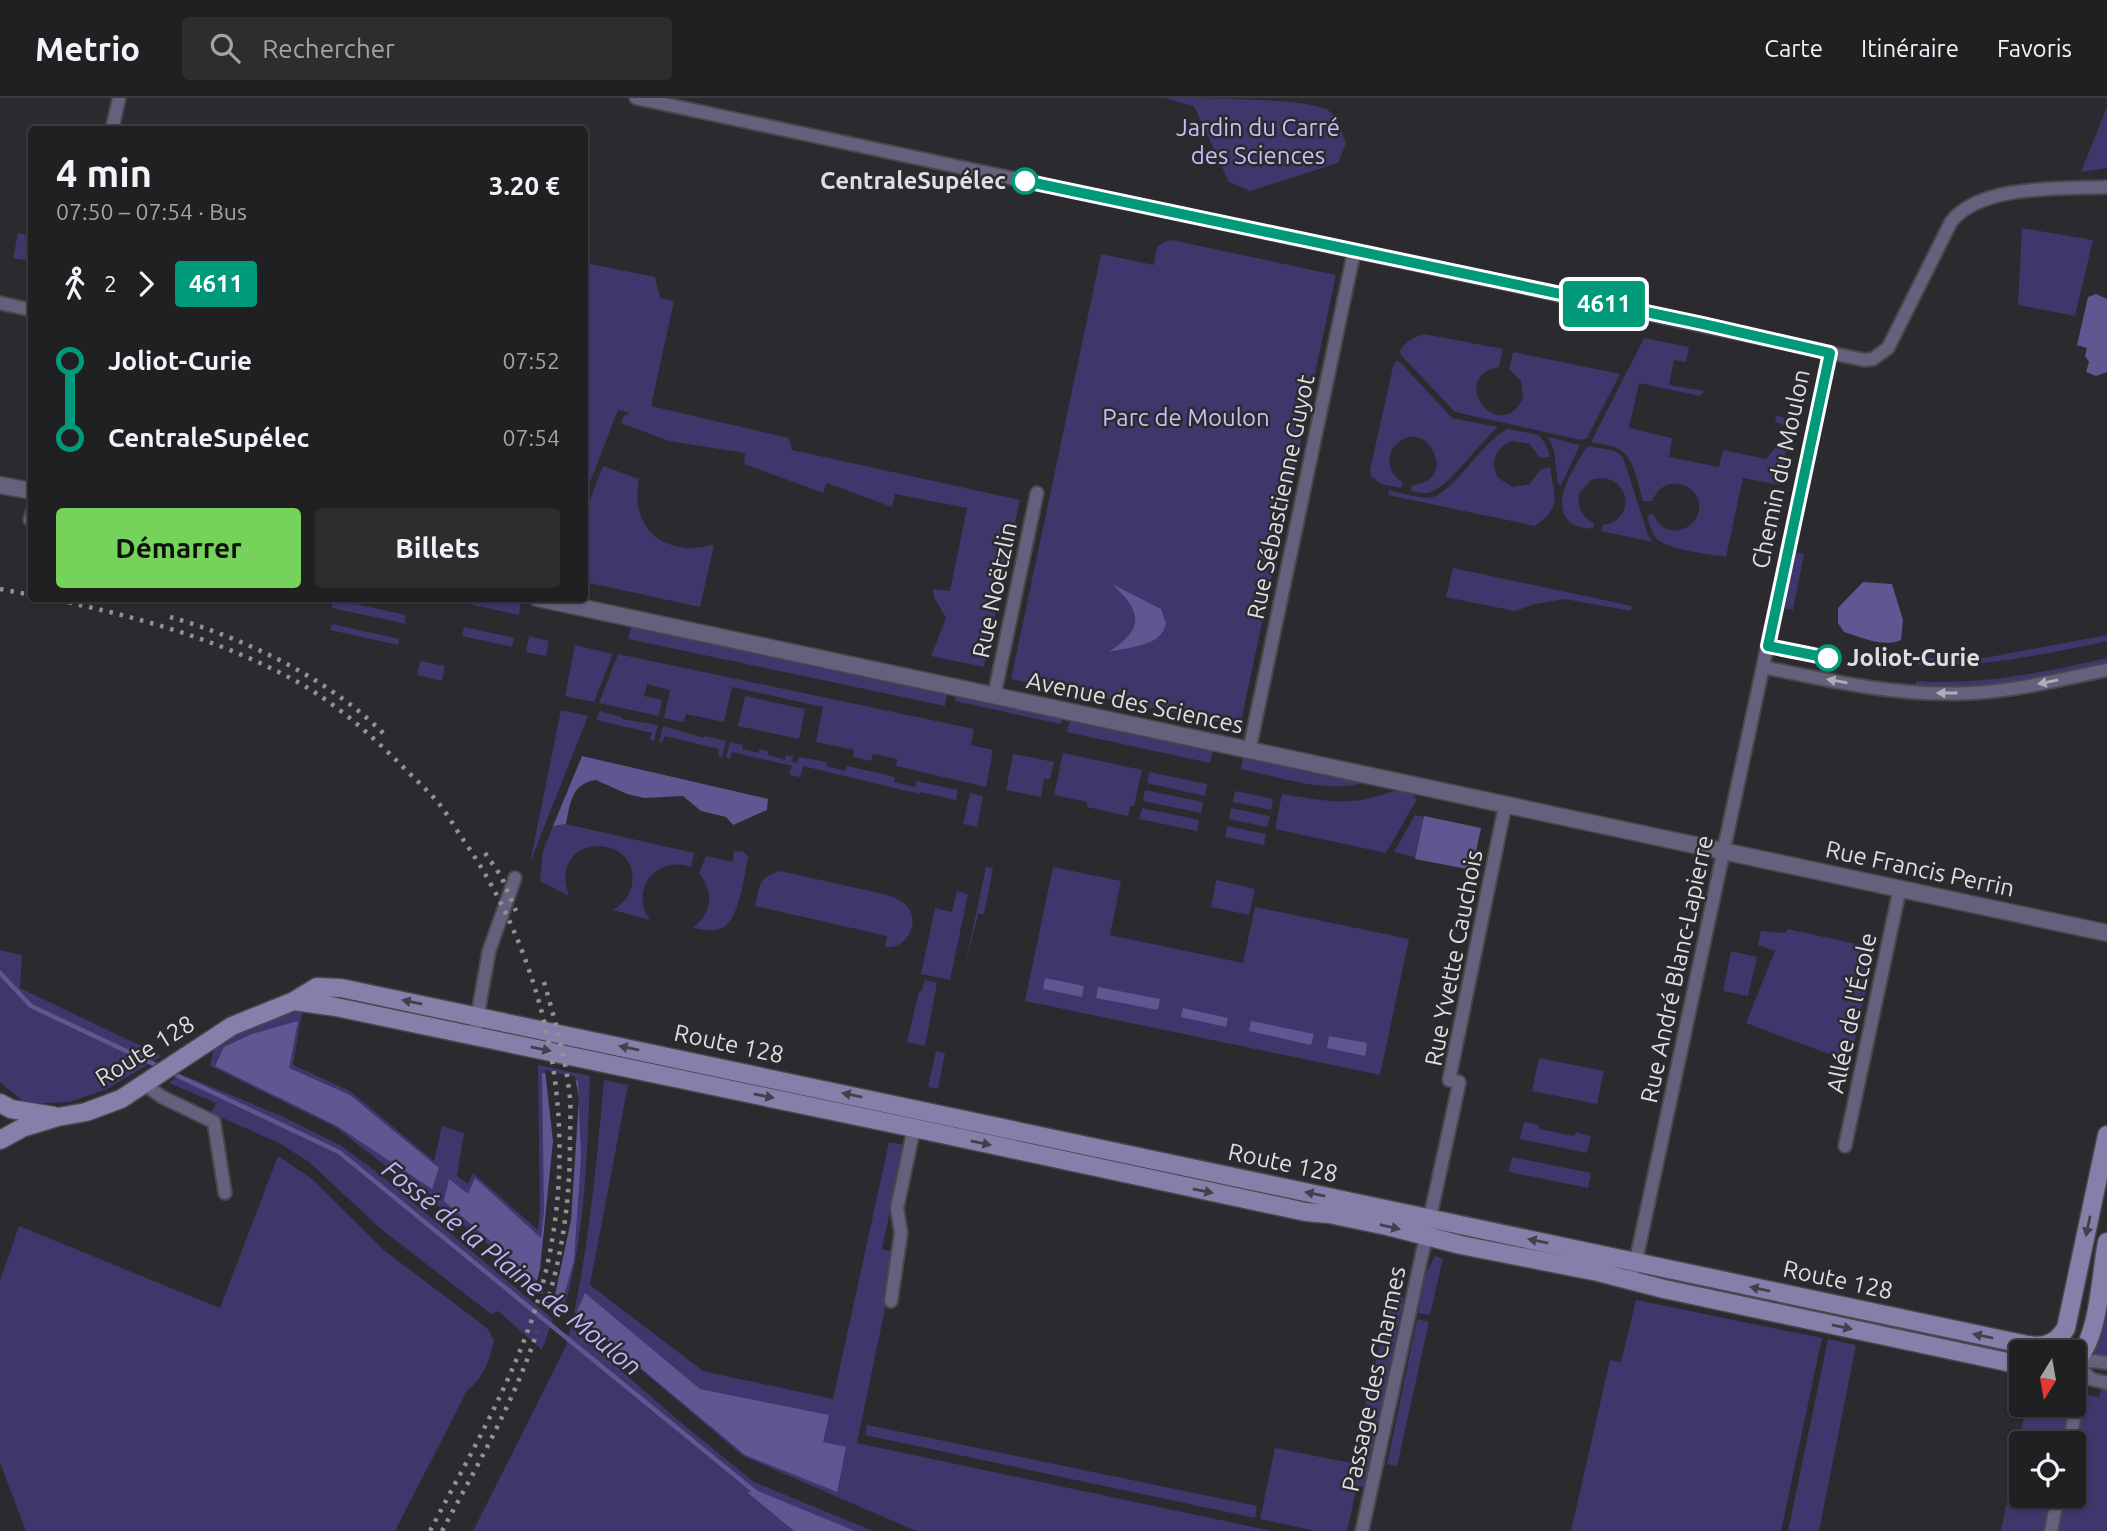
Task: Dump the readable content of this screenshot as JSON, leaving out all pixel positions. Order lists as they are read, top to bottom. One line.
{"streets":{"main road":["Route 128"],"street":["Chemin du Moulon","Rue Sébastienne Guyot","Rue Noëtzlin","Avenue des Sciences","Rue Francis Perrin","Rue Yvette Cauchois","Rue André Blanc-Lapierre","Allée de l'École","Passage des Charmes"]},"crossings":[["Chemin du Moulon","Rue André Blanc-Lapierre"],["Rue Sébastienne Guyot","Avenue des Sciences"],["Rue Noëtzlin","Avenue des Sciences"],["Avenue des Sciences","Rue Francis Perrin"],["Avenue des Sciences","Rue Yvette Cauchois"],["Avenue des Sciences","Rue André Blanc-Lapierre"],["Rue Francis Perrin","Rue André Blanc-Lapierre"],["Rue Francis Perrin","Allée de l'École"],["Rue Yvette Cauchois","Route 128"],["Rue Yvette Cauchois","Passage des Charmes"],["Rue André Blanc-Lapierre","Route 128"],["Route 128","Passage des Charmes"]],"water":["Fossé de la Plaine de Moulon"],"parks":["Jardin du Carré des Sciences","Parc de Moulon"],"places":["CentraleSupélec","Joliot-Curie"],"lines":["bus line 4611"],"north":"bottom","page":{"header":"Metrio","search":"Rechercher","nav":["Carte","Itinéraire","Favoris"],"on_map":"4611","heading":["4 min","07:50 – 07:54 · Bus","3.20 €"],"legs":["2","4611"],"list":[{"name":"Joliot-Curie","value":"07:52"},{"name":"CentraleSupélec","value":"07:54"}],"buttons":["Démarrer","Billets"]}}
